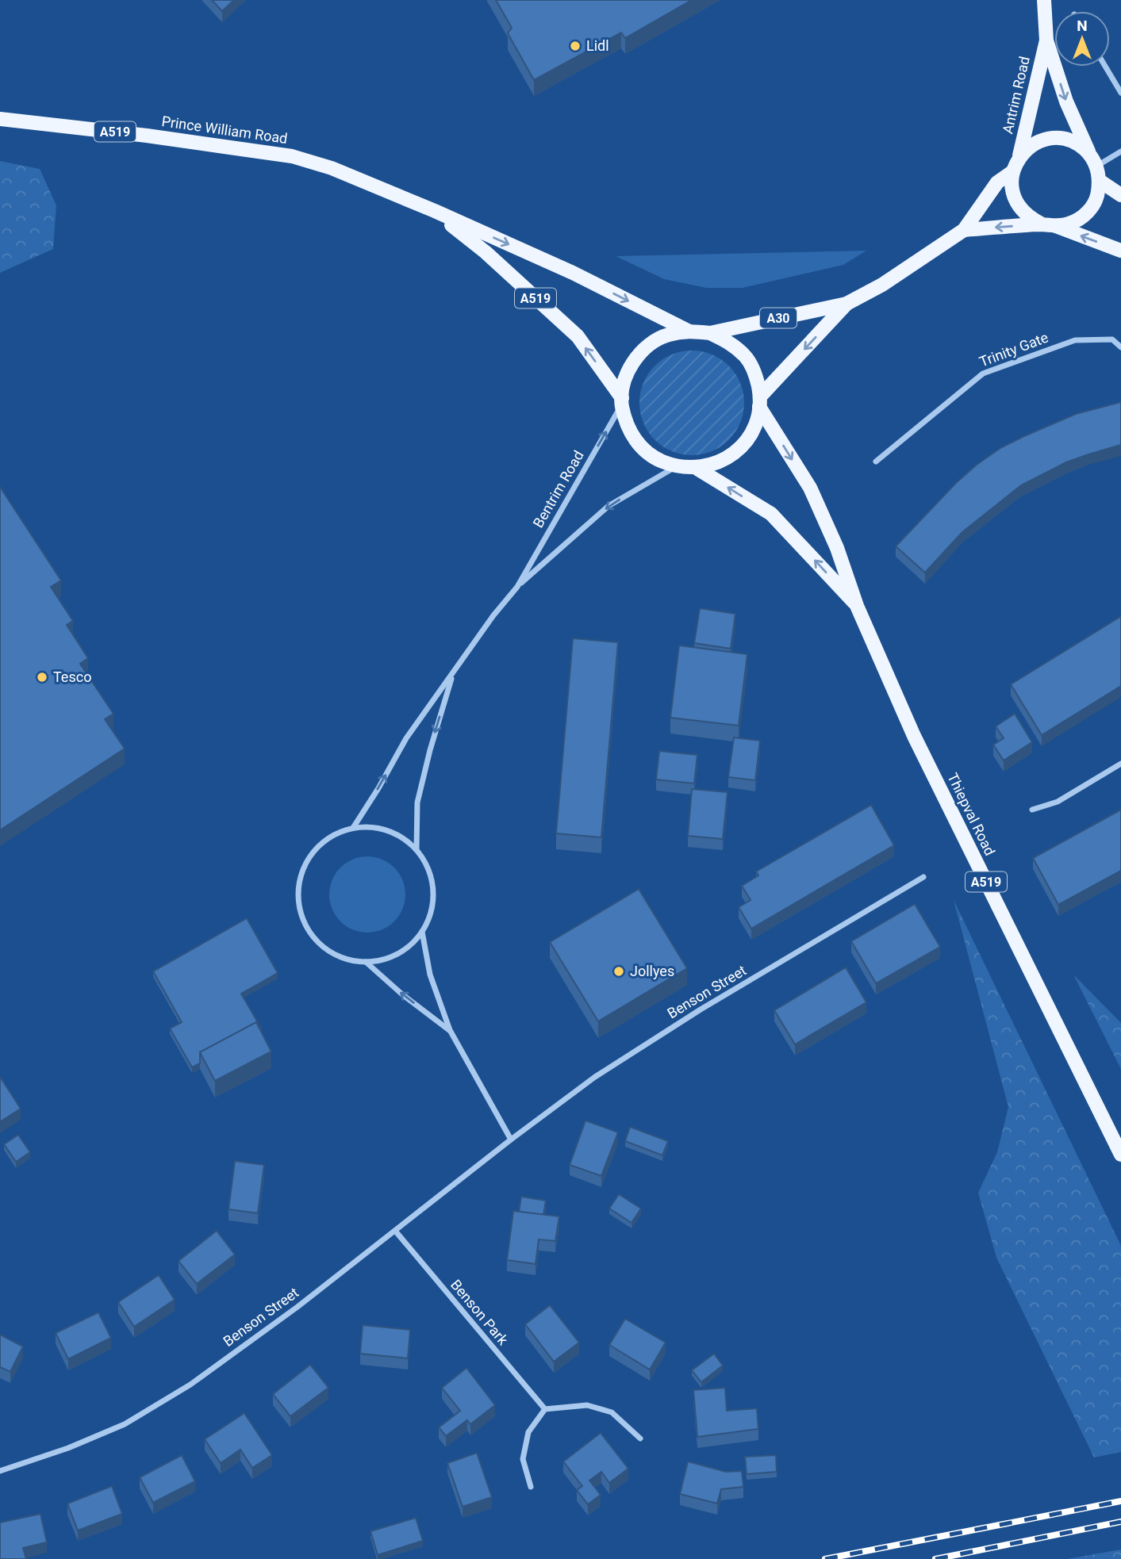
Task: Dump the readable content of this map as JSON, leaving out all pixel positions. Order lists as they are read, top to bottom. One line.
{"streets":{"main road":["Antrim Road","Prince William Road","A519","A30","Thiepval Road"],"street":["Trinity Gate","Bentrim Road","Benson Street","Benson Park"]},"crossings":[["Antrim Road","A30"],["Prince William Road","A519"],["Prince William Road","A30"],["Prince William Road","Bentrim Road"],["Prince William Road","Thiepval Road"],["A519","A30"],["A519","Bentrim Road"],["A519","Thiepval Road"],["A30","Bentrim Road"],["A30","Thiepval Road"],["Bentrim Road","Thiepval Road"],["Benson Street","Benson Park"]],"one_way":["Antrim Road"],"places":["Lidl","Tesco","Jollyes"],"north":"top"}
